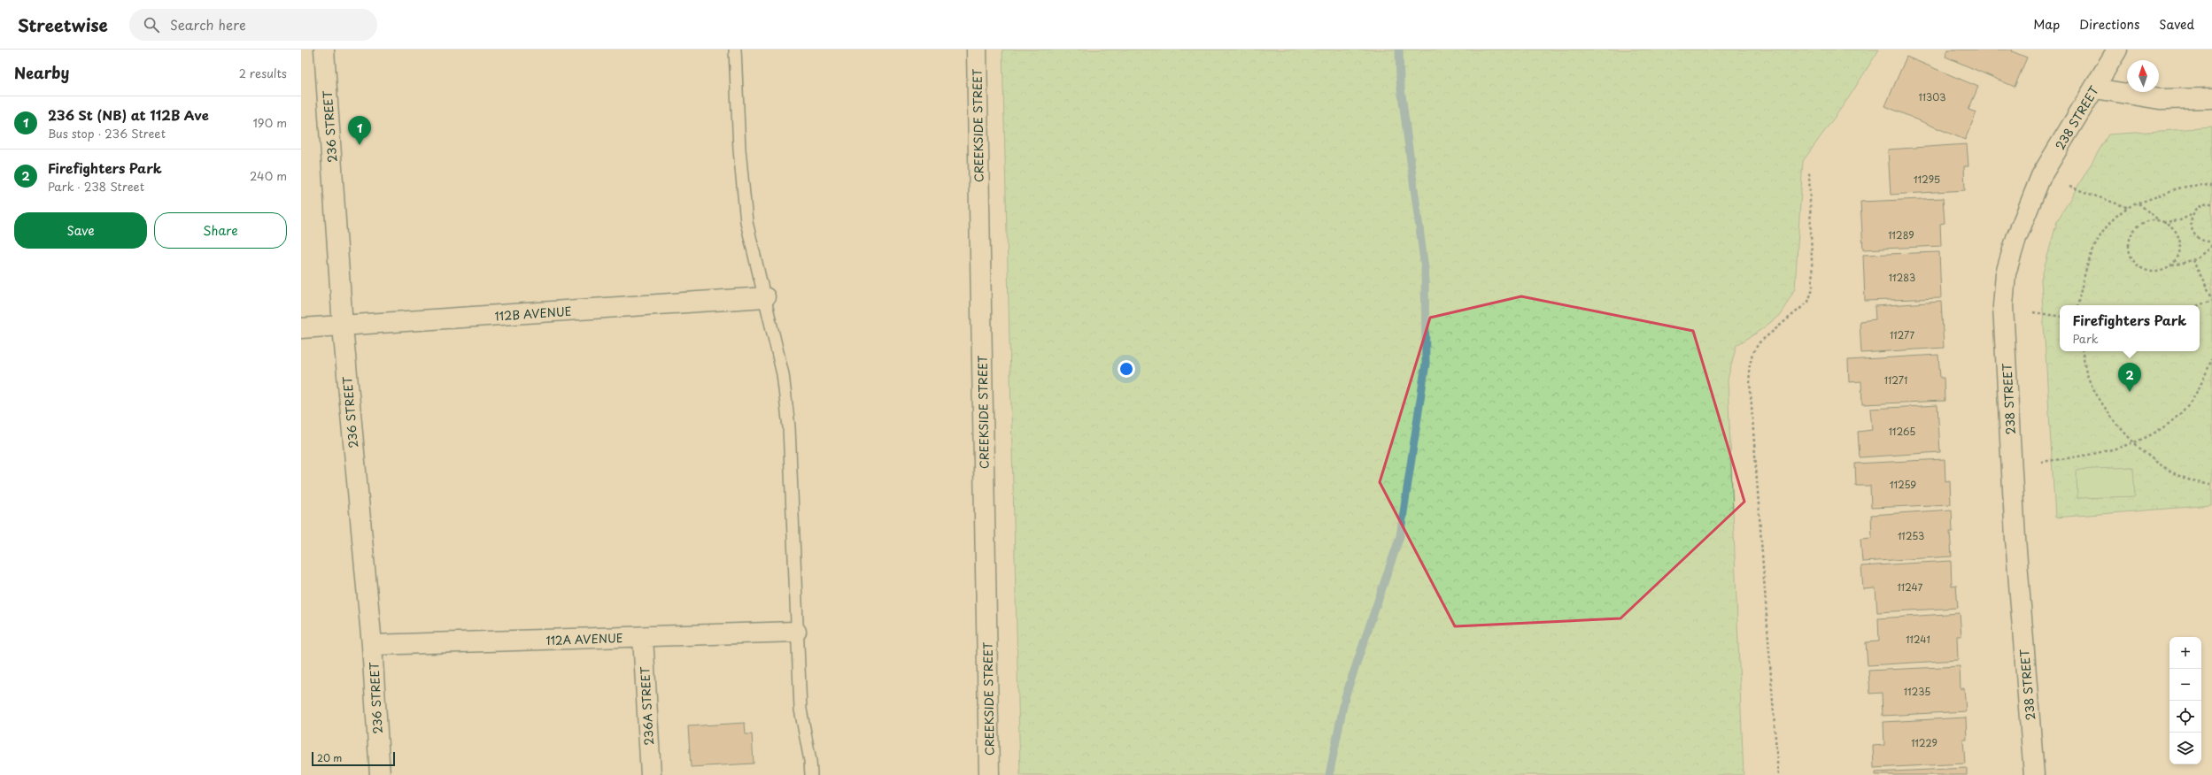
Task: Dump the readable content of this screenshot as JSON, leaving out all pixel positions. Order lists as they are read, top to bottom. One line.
{"streets":{"street":["238 STREET","CREEKSIDE STREET","236 STREET","112B AVENUE","112A AVENUE","236A STREET"]},"crossings":[["236 STREET","112B AVENUE"],["236 STREET","112A AVENUE"],["112A AVENUE","236A STREET"]],"house_numbers":["11303","11295","11289","11283","11277","11271","11265","11259","11253","11247","11241","11235","11229"],"scale_bar":"20 m","north":"top","page":{"header":"Streetwise","search":"Search here","nav":["Map","Directions","Saved"],"heading":["Nearby","2 results"],"list":[{"mark":"1","name":"236 St (NB) at 112B Ave","note":"Bus stop · 236 Street","value":"190 m"},{"mark":"2","name":"Firefighters Park","note":"Park · 238 Street","value":"240 m"}],"pins":["1","2"],"buttons":["Save","Share"],"popup":["Firefighters Park","Park"],"map_buttons":["+","−"],"scale":"20 m"}}
